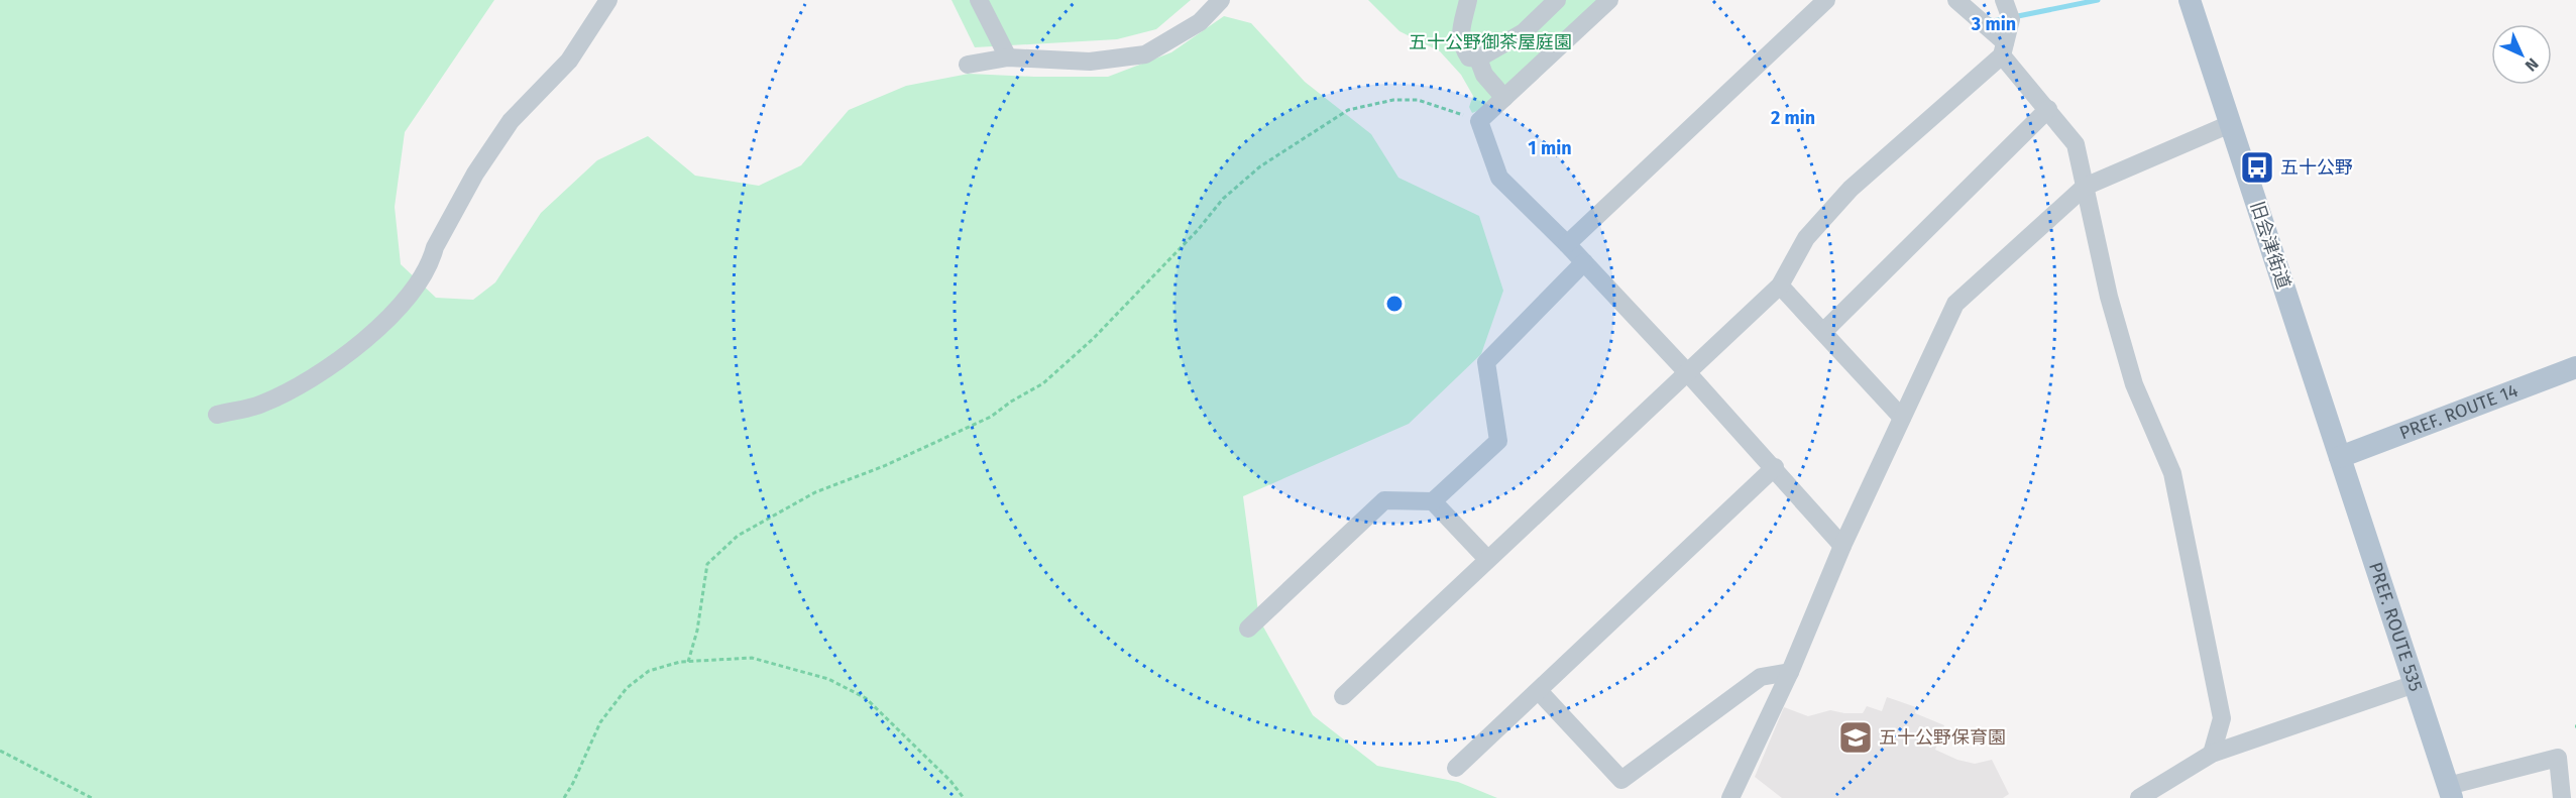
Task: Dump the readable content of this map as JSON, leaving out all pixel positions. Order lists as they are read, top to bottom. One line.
{"streets":{"main road":["旧会津街道","PREF. ROUTE 14","PREF. ROUTE 535"]},"crossings":[["旧会津街道","PREF. ROUTE 14"],["旧会津街道","PREF. ROUTE 535"],["PREF. ROUTE 14","PREF. ROUTE 535"]],"parks":["五十公野御茶屋庭園"],"places":{"bus stop":["五十公野"],"school or university":["五十公野保育園"]},"north":"bottom right","rings":["3 min","2 min","1 min"]}
